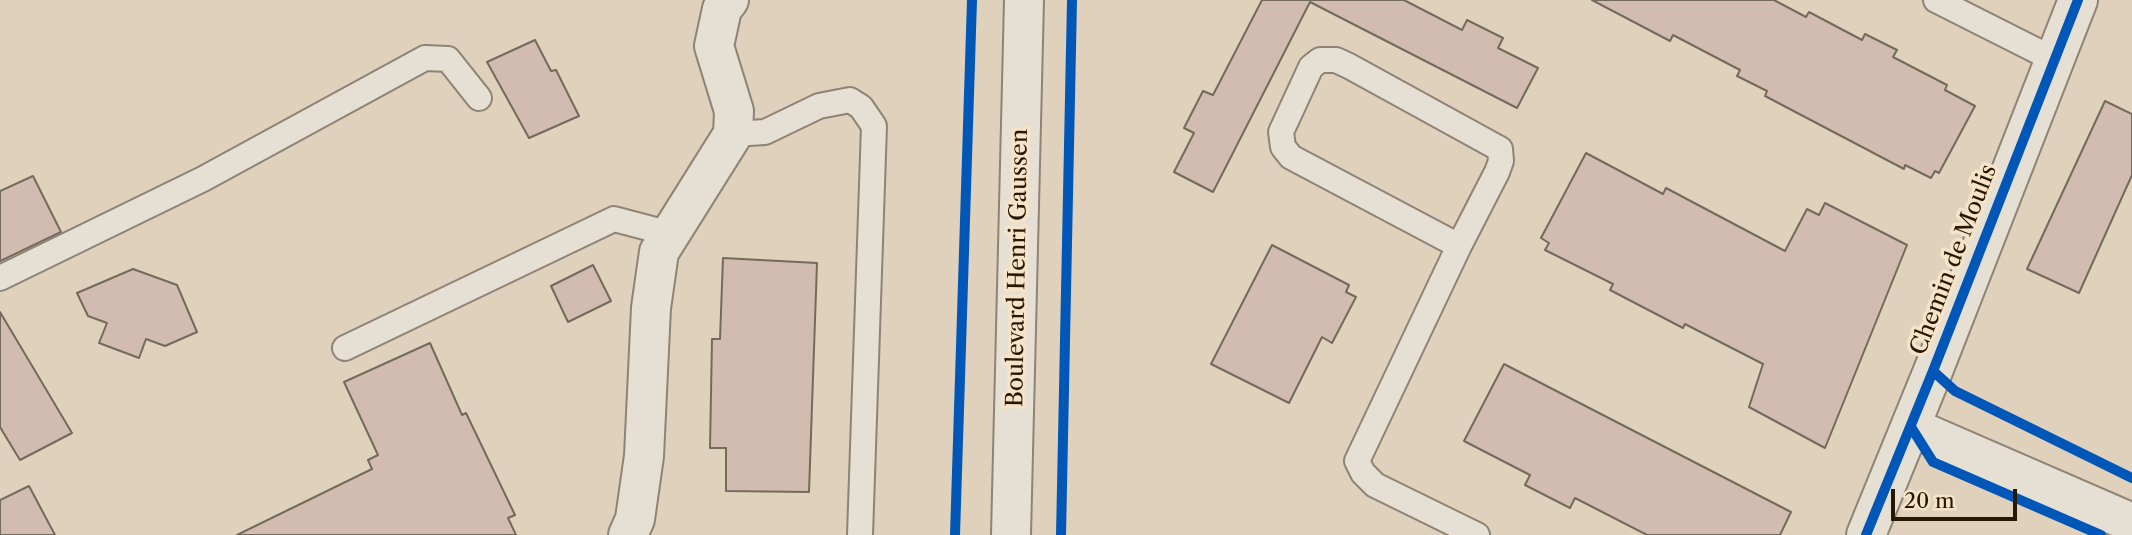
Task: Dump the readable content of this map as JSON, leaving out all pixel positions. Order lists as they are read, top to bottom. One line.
{"streets":{"street":["Chemin de Moulis","Boulevard Henri Gaussen"]},"scale_bar":"20 m"}
